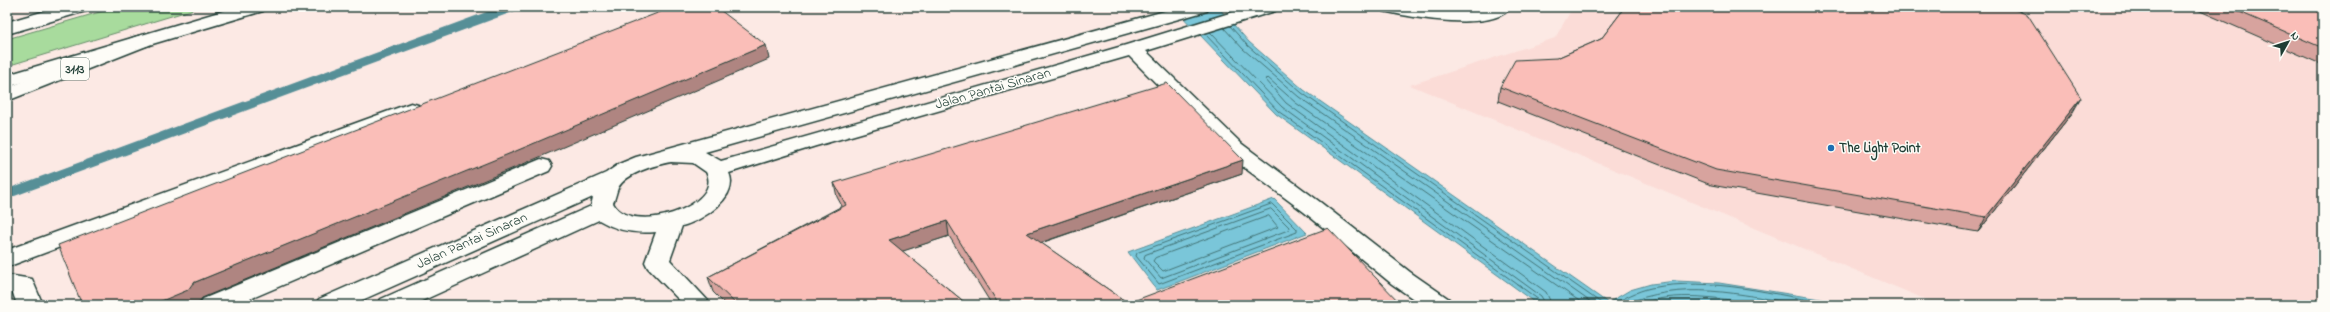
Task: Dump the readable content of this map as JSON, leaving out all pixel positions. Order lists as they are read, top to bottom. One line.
{"streets":{"main road":["3113","Jalan Pantai Sinaran"]},"places":["The Light Point"],"north":"top right"}
